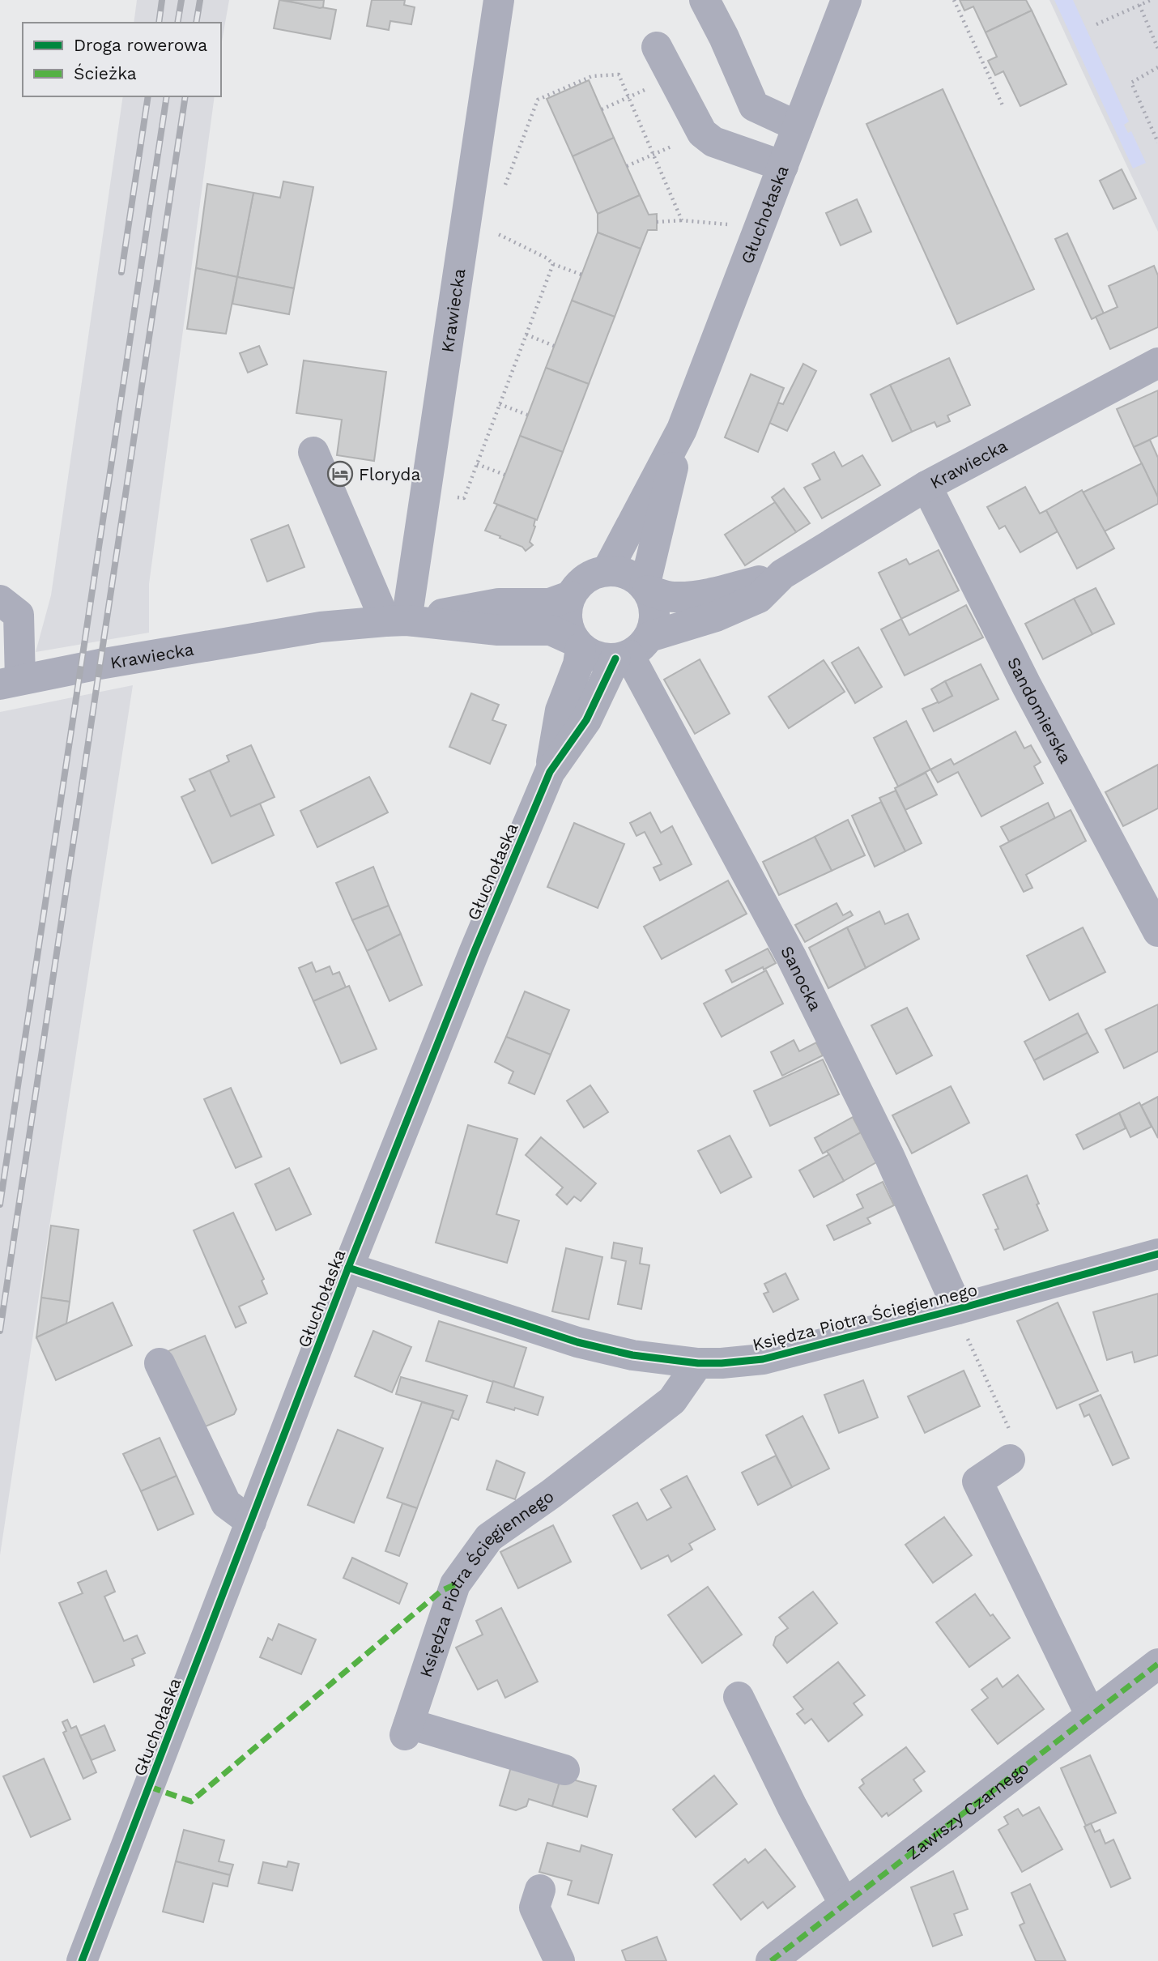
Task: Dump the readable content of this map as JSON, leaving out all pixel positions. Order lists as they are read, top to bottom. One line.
{"streets":{"street":["Głuchołaska","Krawiecka","Sandomierska","Sanocka","Księdza Piotra Ściegiennego","Zawiszy Czarnego"]},"crossings":[["Głuchołaska","Krawiecka"],["Głuchołaska","Sanocka"],["Głuchołaska","Księdza Piotra Ściegiennego"],["Krawiecka","Sandomierska"],["Krawiecka","Sanocka"],["Sanocka","Księdza Piotra Ściegiennego"]],"places":{"hotel":["Floryda"]},"legend":["Droga rowerowa","Ścieżka"]}
